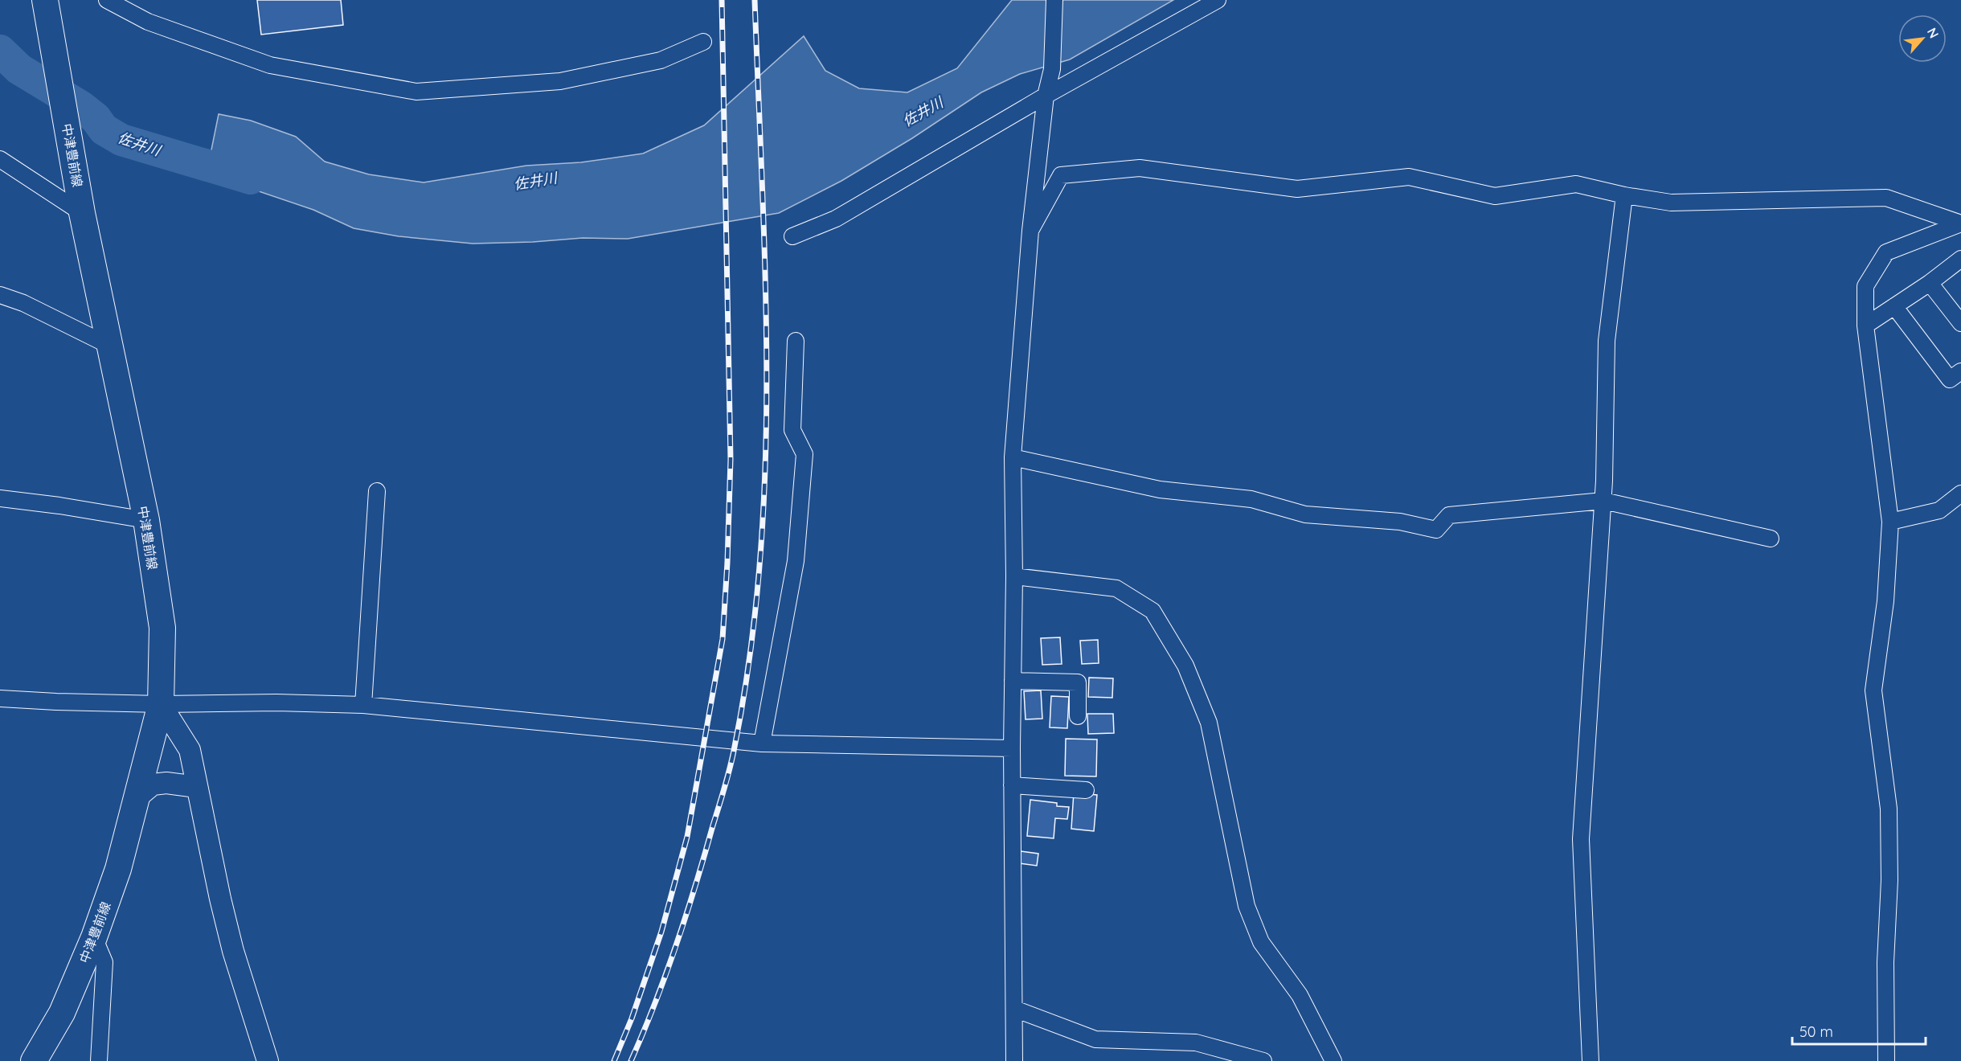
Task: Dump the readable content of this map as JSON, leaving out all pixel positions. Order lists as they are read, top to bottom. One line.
{"streets":{"main road":["中津豊前線"]},"water":["佐井川"],"scale_bar":"50 m","north":"top right"}
